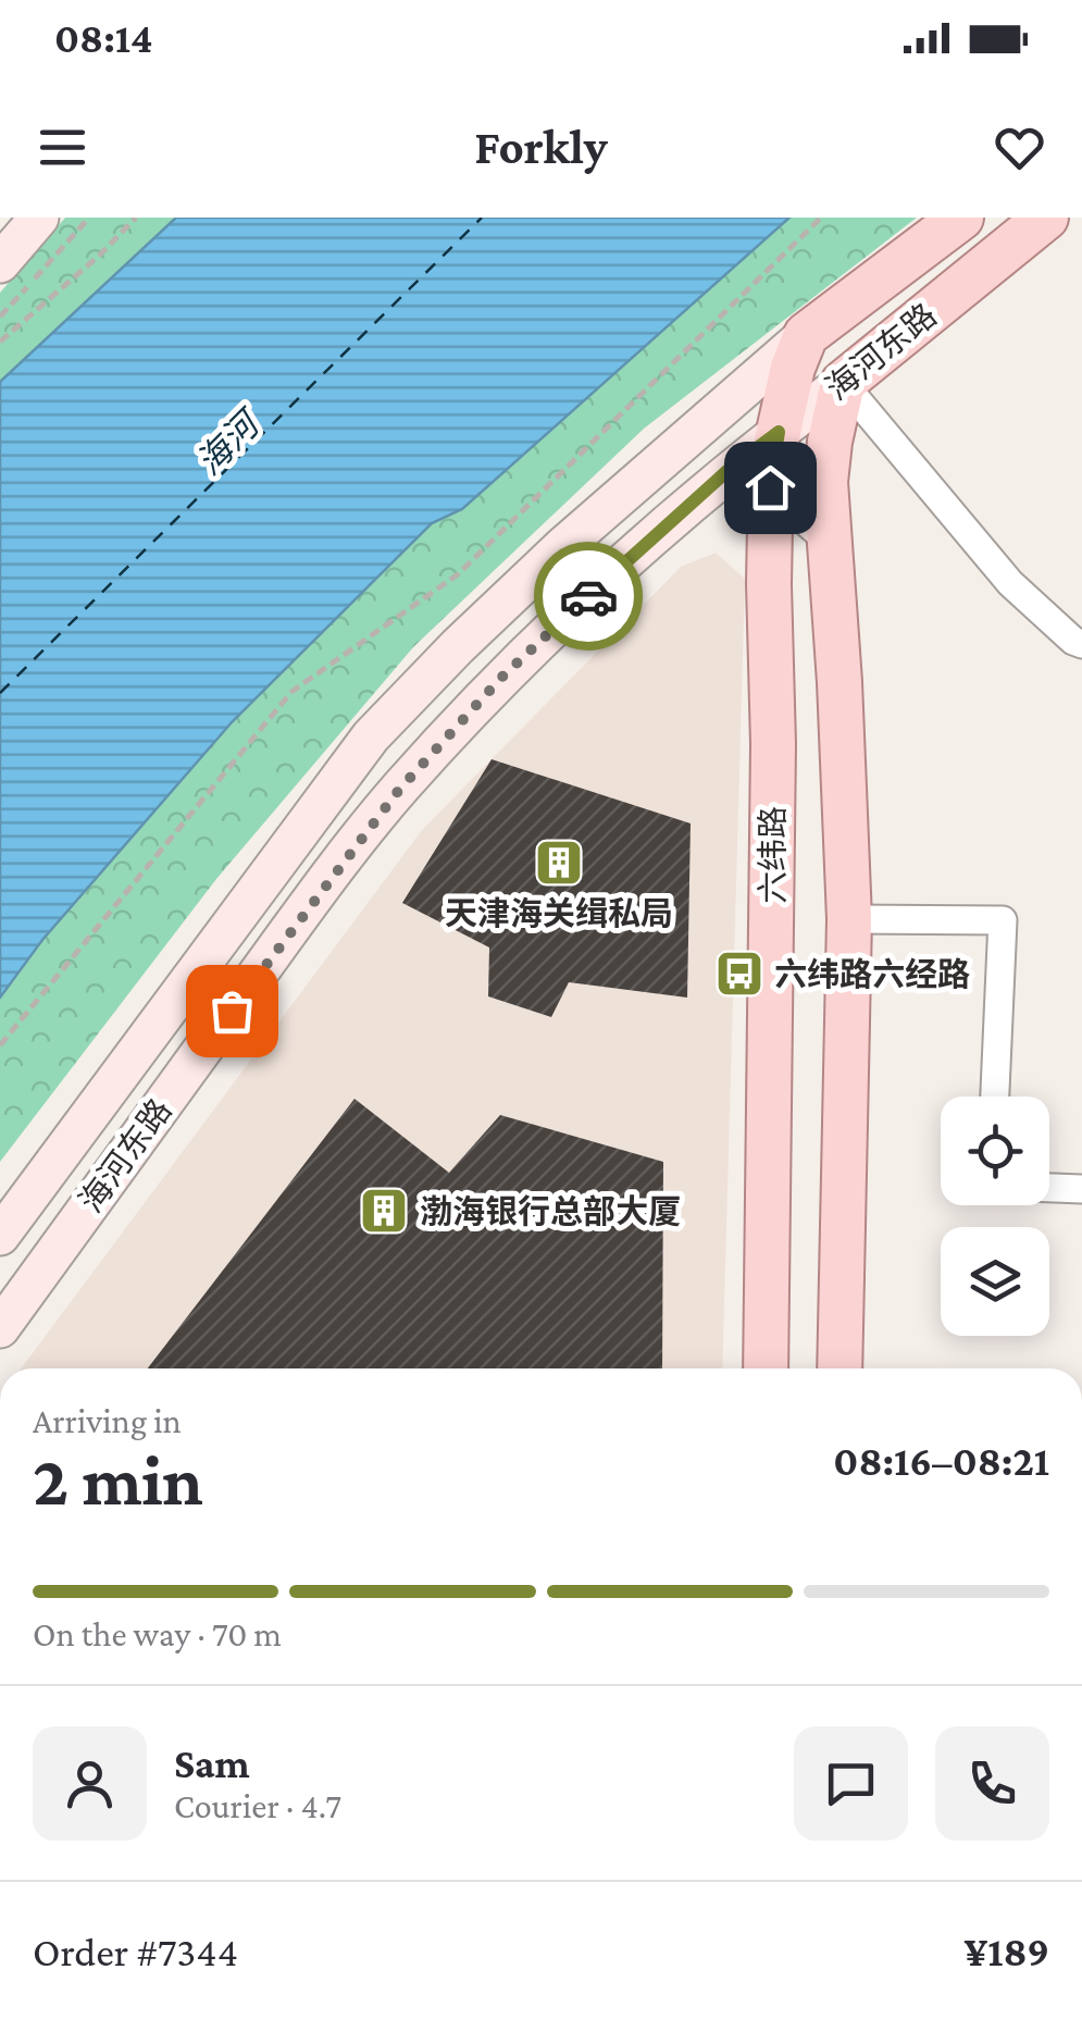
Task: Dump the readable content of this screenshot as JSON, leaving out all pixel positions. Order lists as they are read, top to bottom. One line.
{"streets":{"main road":["海河东路","六纬路"]},"crossings":[["海河东路","六纬路"]],"water":["海河"],"places":{"building":["天津海关缉私局","渤海银行总部大厦"],"bus stop":["六纬路六经路"]},"page":{"status":"08:14","header":"Forkly","heading":["2 min","Arriving in","08:16–08:21"],"panel":["Sam","Courier · 4.7","Order #7344","¥189"],"bar":"On the way · 70 m"}}
